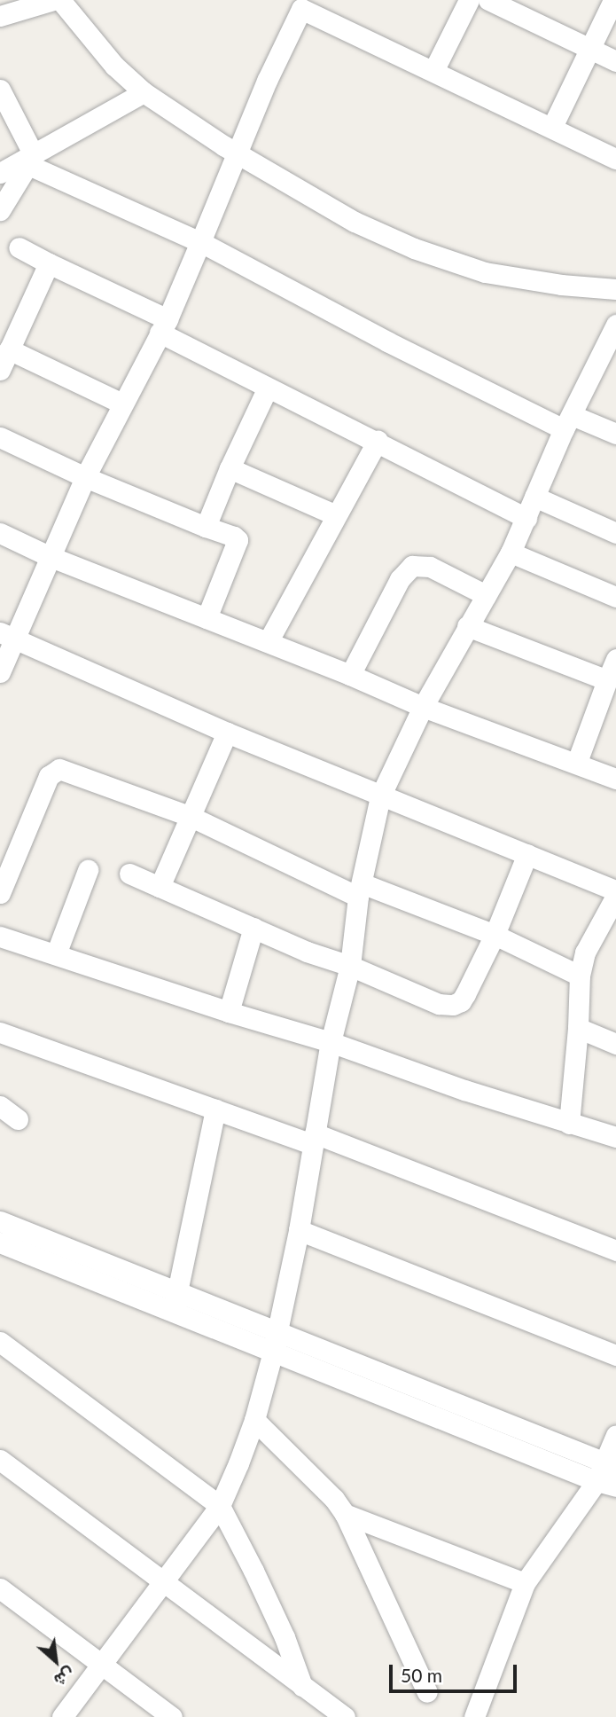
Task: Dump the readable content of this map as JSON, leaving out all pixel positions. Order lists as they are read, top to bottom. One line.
{"scale_bar":"50 m","north":"bottom right"}
